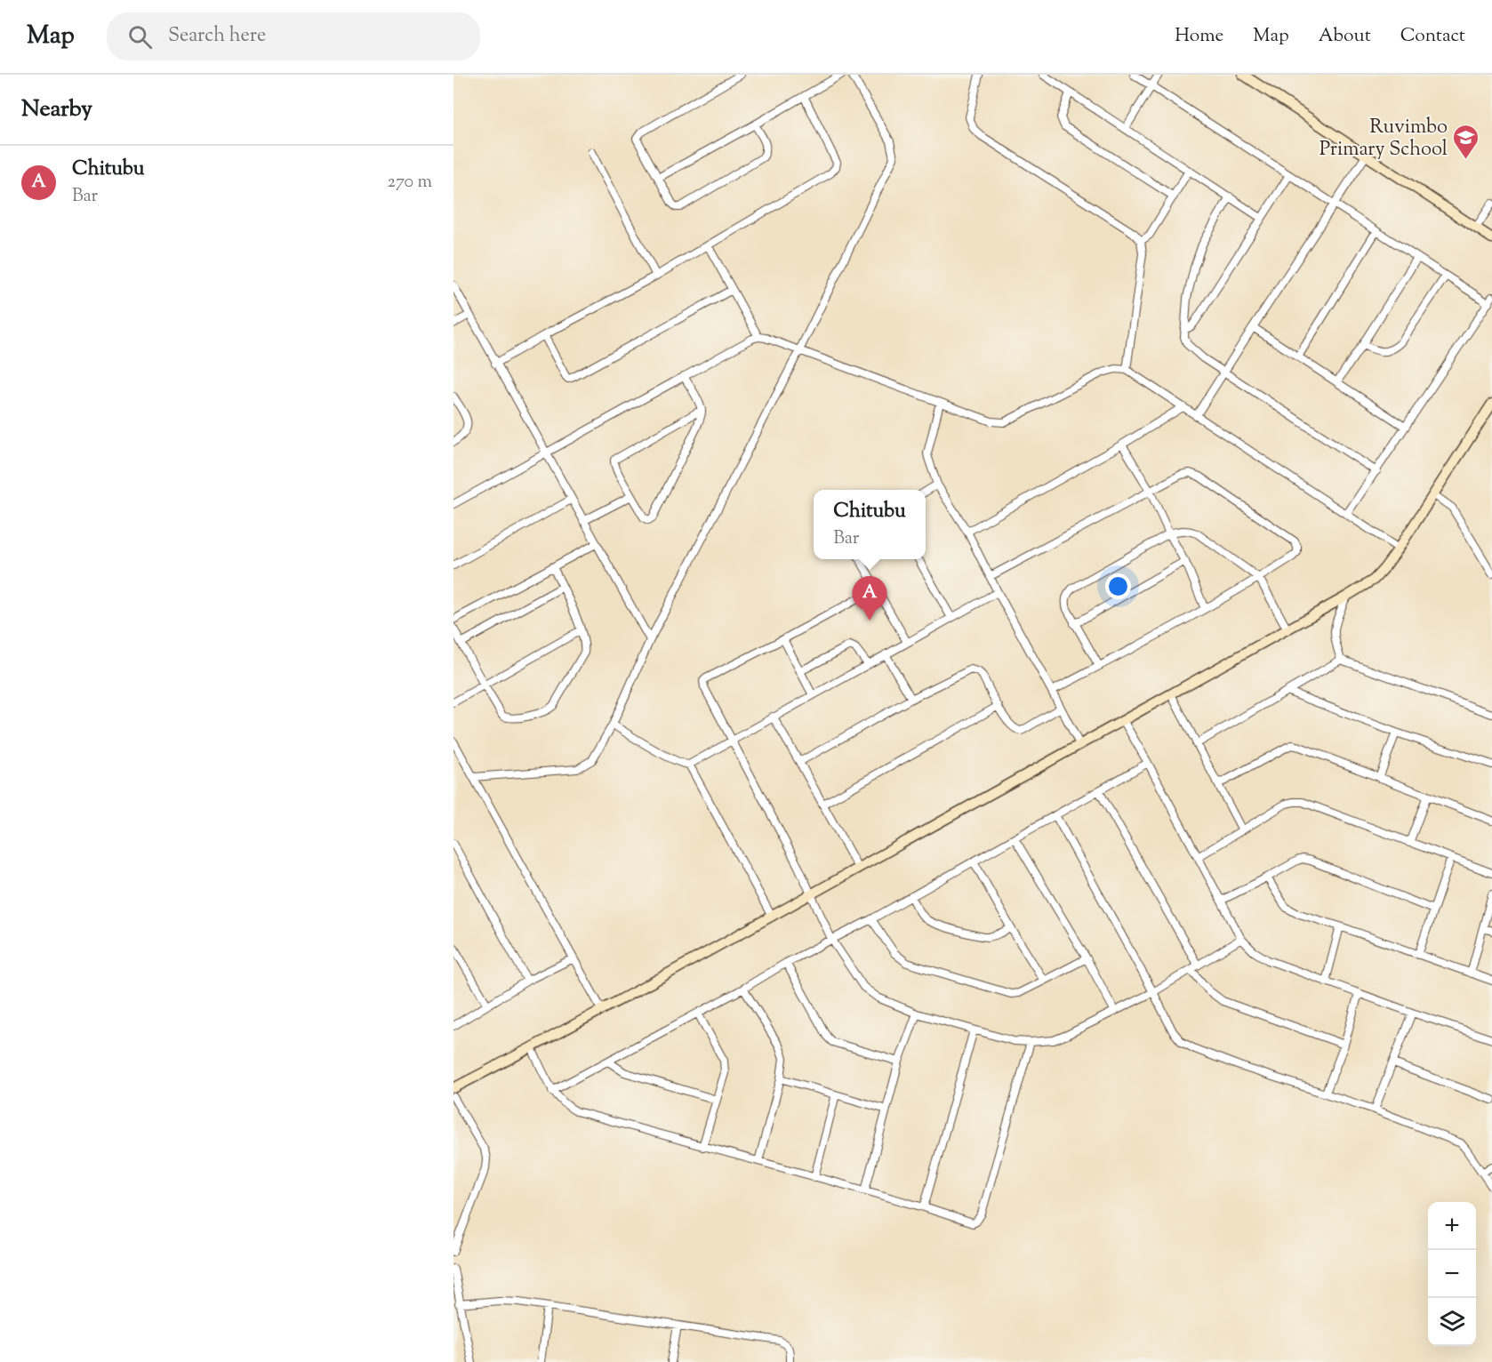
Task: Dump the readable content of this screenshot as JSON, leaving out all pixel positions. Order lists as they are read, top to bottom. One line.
{"places":{"school or university":["Ruvimbo Primary School"]},"page":{"header":"Map","search":"Search here","nav":["Home","Map","About","Contact"],"heading":"Nearby","list":[{"mark":"A","name":"Chitubu","note":"Bar","value":"270 m"}],"popup":["Chitubu","Bar"],"pins":"A","map_buttons":["+","−"]}}
